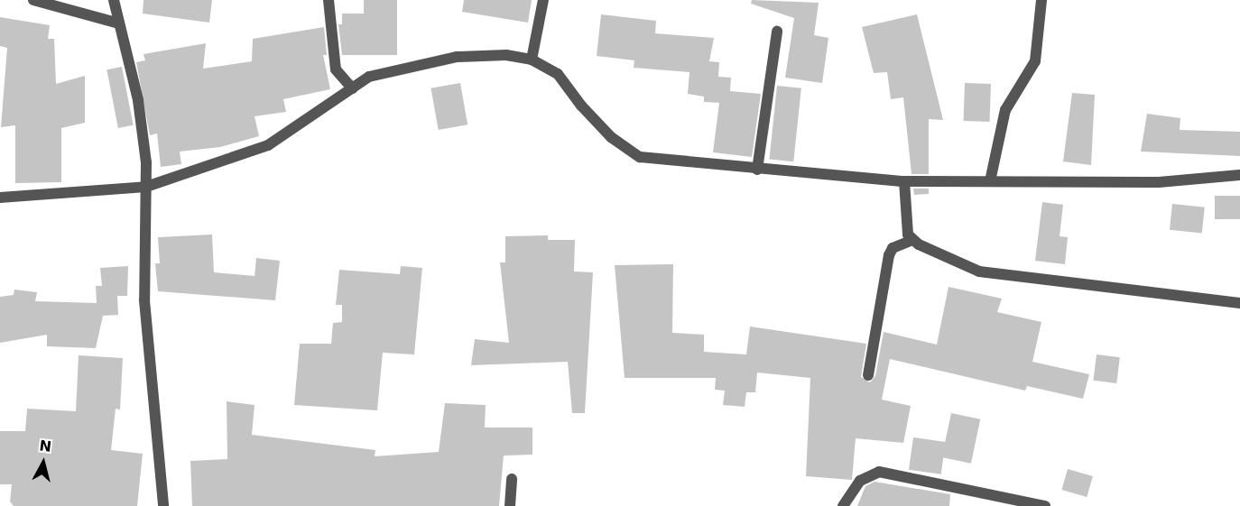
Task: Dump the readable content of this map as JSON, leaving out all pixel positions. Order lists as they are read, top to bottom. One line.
{"north":"top"}
